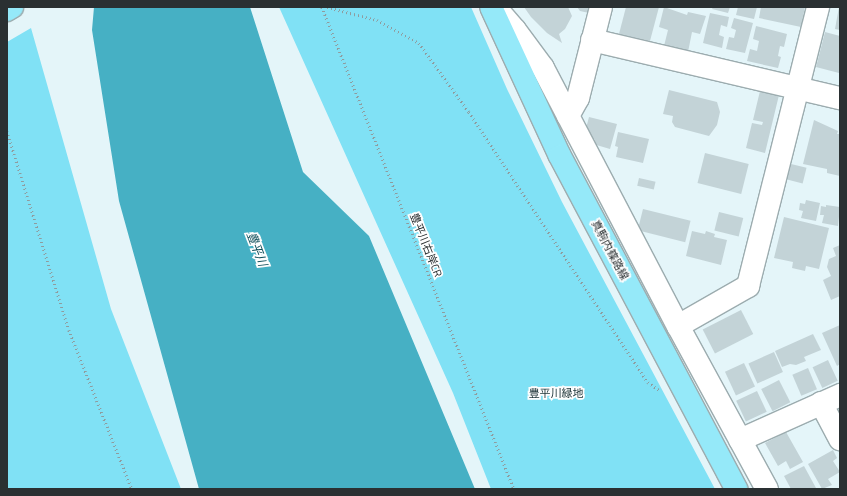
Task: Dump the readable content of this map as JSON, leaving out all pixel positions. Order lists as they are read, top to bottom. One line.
{"streets":{"main road":["真駒内篠路線"],"path":["豊平川右岸CR"]},"water":["豊平川"],"parks":["豊平川緑地"]}
